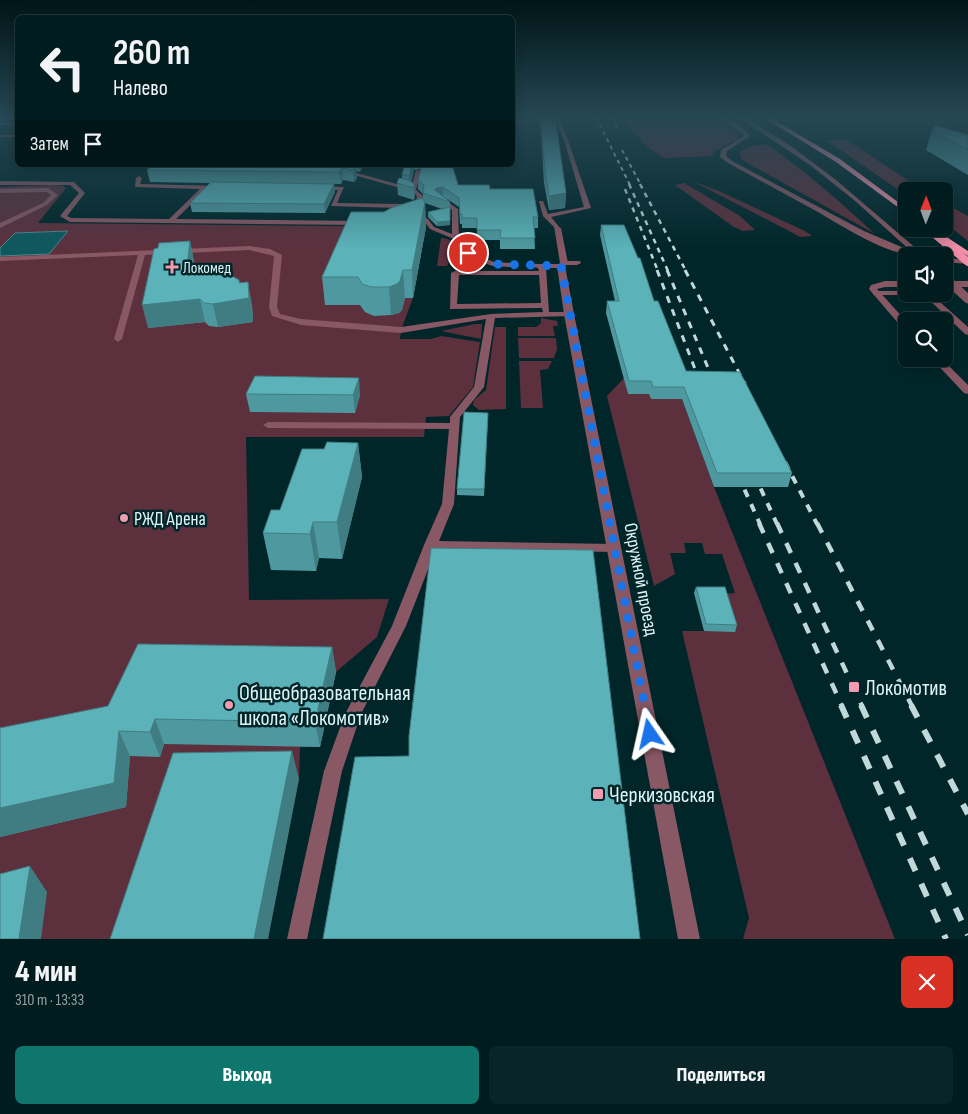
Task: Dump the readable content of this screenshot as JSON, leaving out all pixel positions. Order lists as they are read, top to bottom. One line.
{"streets":{"street":["Окружной проезд"]},"places":{"health":["Локомед"],"other":["РЖД Арена","Общеобразовательная школа «Локомотив»"],"transit":["Локомотив","Черкизовская"]},"north":"top","page":{"turn":["260 m","Налево"],"then":"Затем","heading":["4 мин","310 m · 13:33"],"buttons":["Выход","Поделиться"]}}
